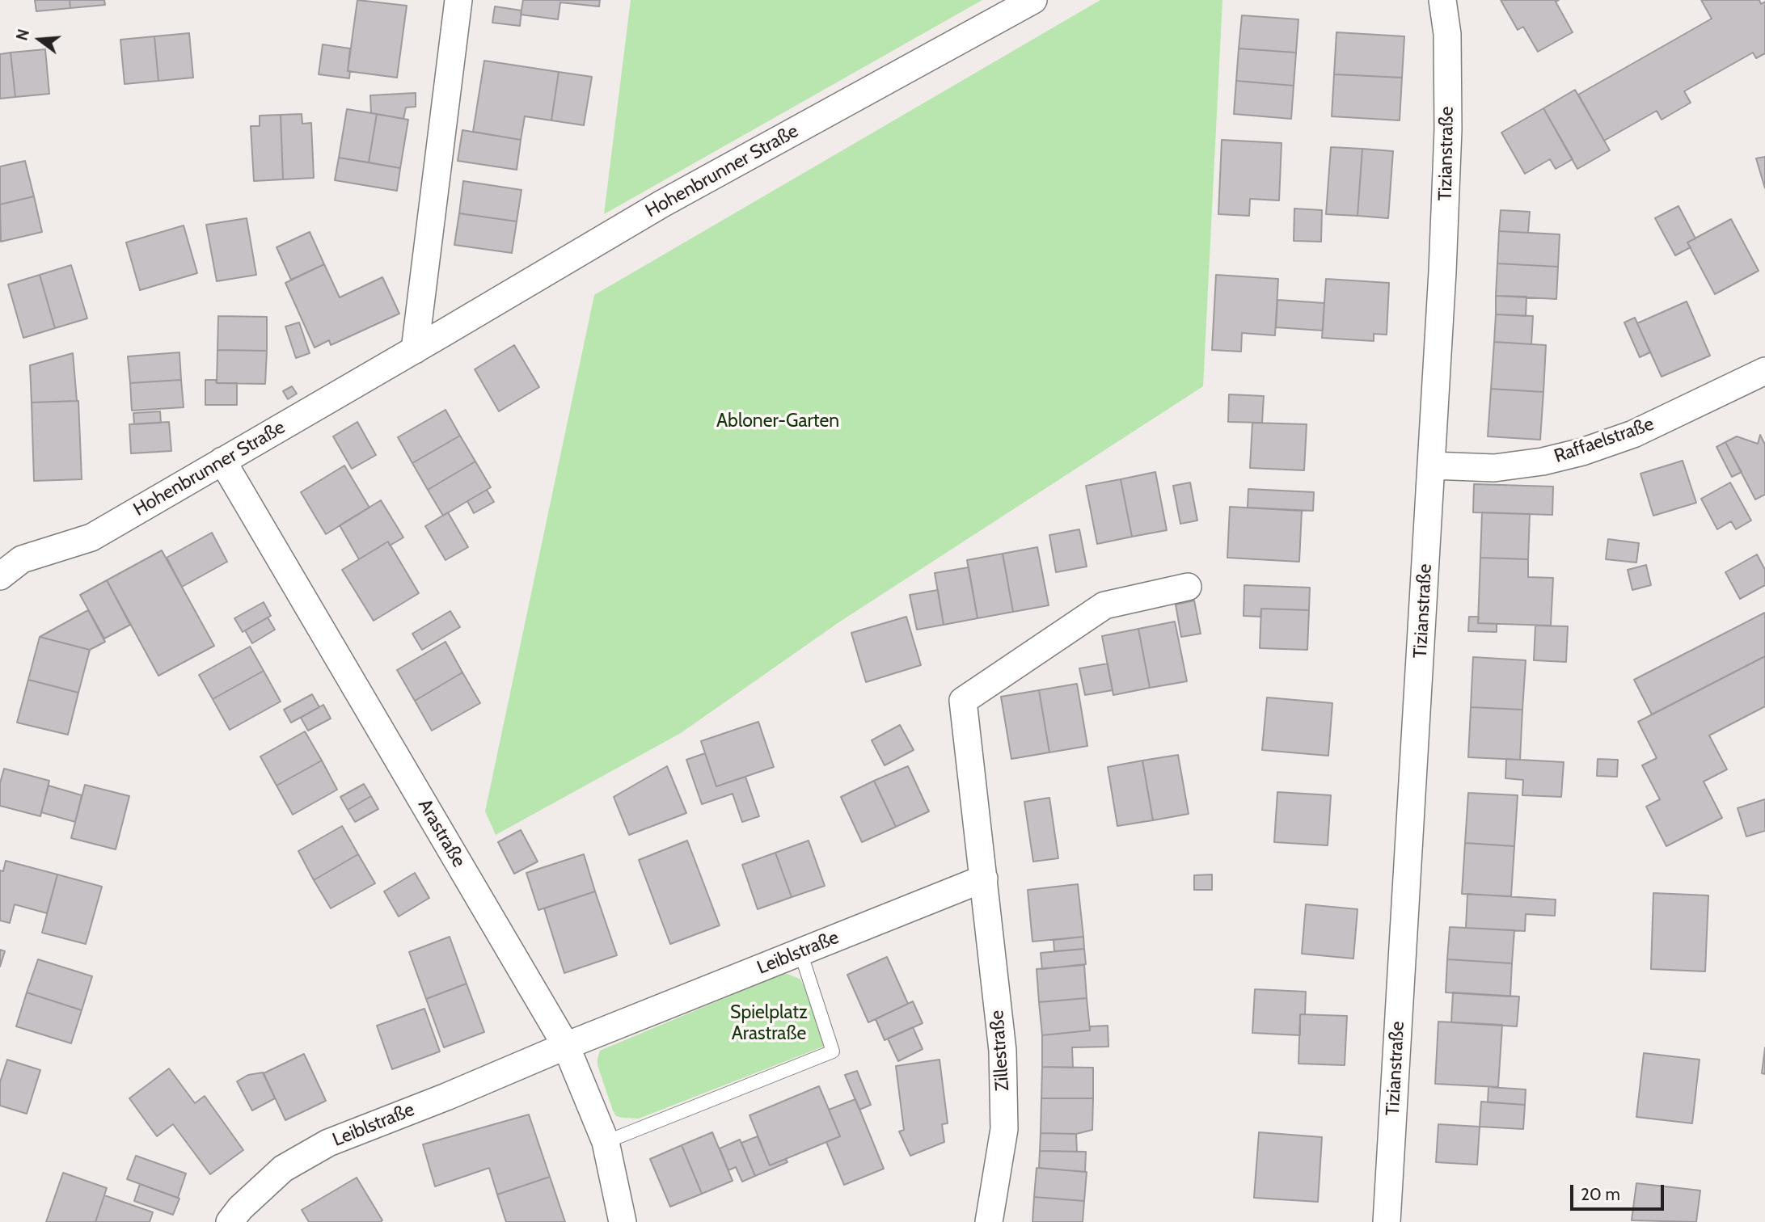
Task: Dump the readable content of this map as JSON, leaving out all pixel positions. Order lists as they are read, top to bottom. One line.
{"streets":{"street":["Tizianstraße","Hohenbrunner Straße","Raffaelstraße","Arastraße","Leiblstraße","Zillestraße"]},"crossings":[["Tizianstraße","Raffaelstraße"],["Hohenbrunner Straße","Arastraße"],["Arastraße","Leiblstraße"],["Leiblstraße","Zillestraße"]],"parks":["Abloner-Garten","Spielplatz Arastraße"],"scale_bar":"20 m","north":"left"}
